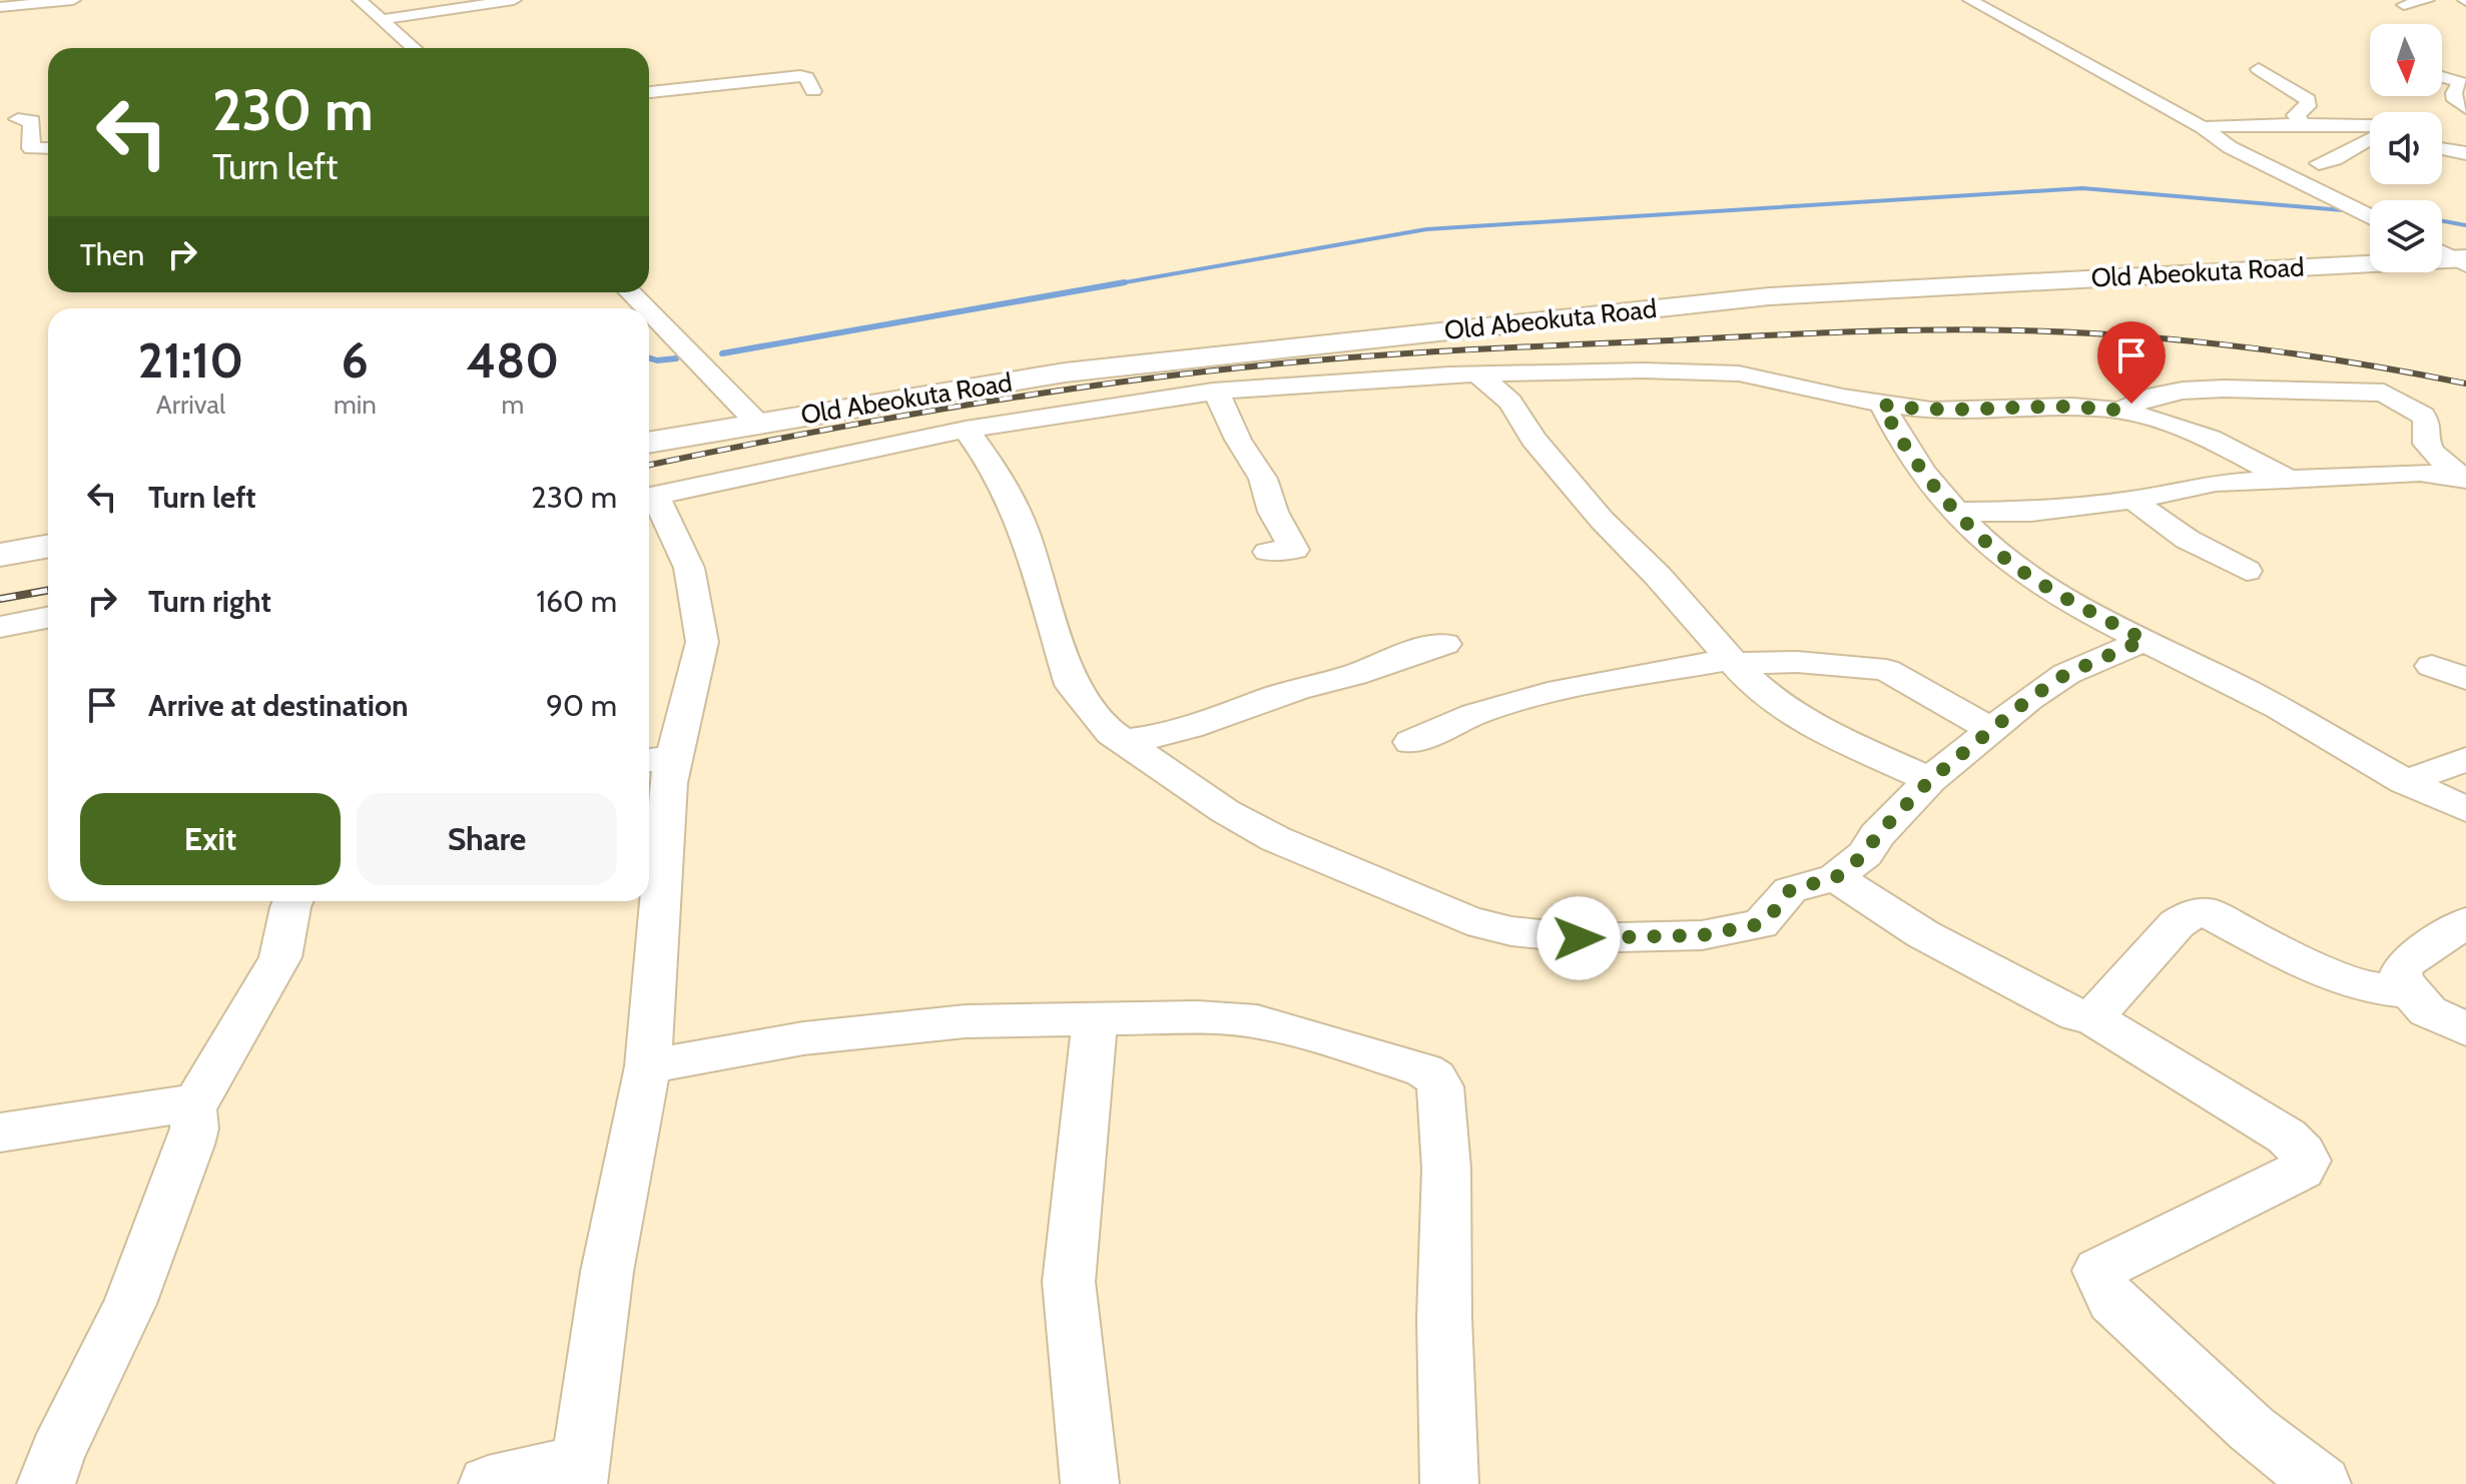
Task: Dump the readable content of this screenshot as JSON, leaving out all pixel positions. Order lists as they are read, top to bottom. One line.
{"streets":{"highway":["Old Abeokuta Road"]},"north":"bottom","page":{"turn":["230 m","Turn left"],"then":"Then","eta":["21:10","Arrival","6","min","480","m"],"list":[{"name":"Turn left","value":"230 m"},{"name":"Turn right","value":"160 m"},{"name":"Arrive at destination","value":"90 m"}],"buttons":["Exit","Share"]}}
